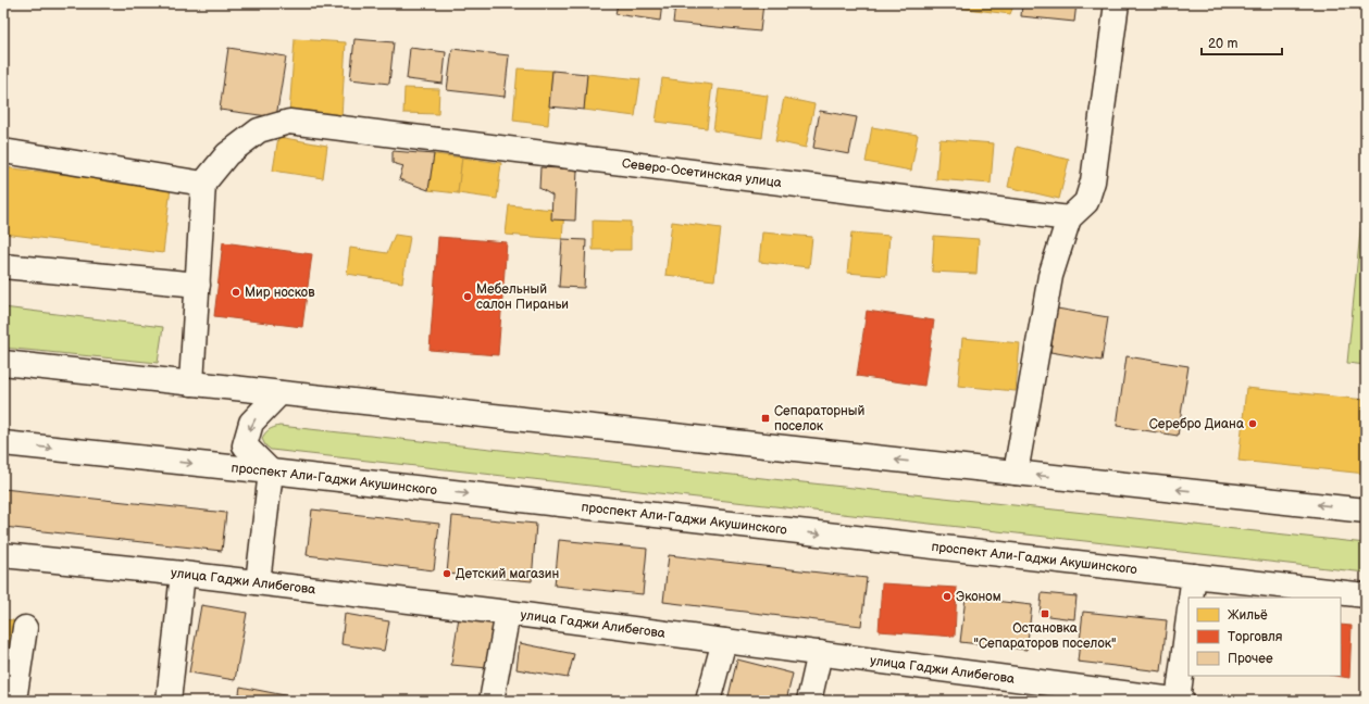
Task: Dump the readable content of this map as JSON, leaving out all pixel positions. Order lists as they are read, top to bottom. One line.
{"streets":{"street":["Северо-Осетинская улица","проспект Али-Гаджи Акушинского","улица Гаджи Алибегова"]},"places":{"other":["Мир носков","Мебельный салон Пираньи","Серебро Диана","Детский магазин","Эконом"],"transit":["Сепараторный поселок","Остановка \"Сепараторов поселок\""]},"legend":["Жильё","Торговля","Прочее"],"scale_bar":"20 m"}
